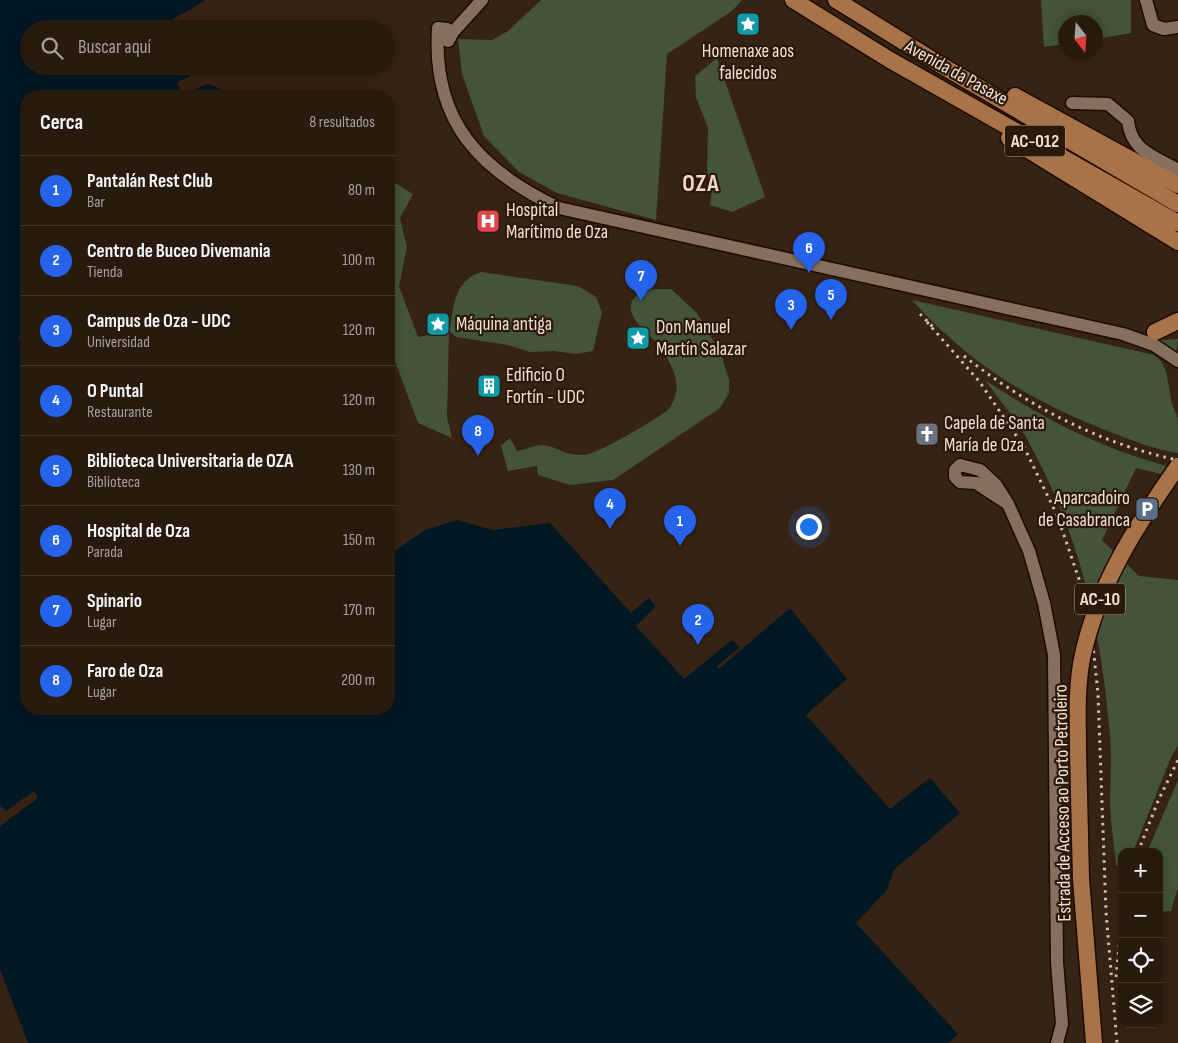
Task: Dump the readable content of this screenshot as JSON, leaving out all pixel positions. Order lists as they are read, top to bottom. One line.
{"streets":{"main road":["Avenida da Pasaxe","AC-012","AC-10","Estrada de Acceso ao Porto Petroleiro"]},"districts":["OZA"],"places":{"place":["Homenaxe aos falecidos","Máquina antiga","Don Manuel Martín Salazar"],"hospital":["Hospital Marítimo de Oza"],"building":["Edificio O Fortín - UDC"],"church":["Capela de Santa María de Oza"],"parking":["Aparcadoiro de Casabranca"]},"north":"bottom","page":{"search":"Buscar aquí","heading":["Cerca","8 resultados"],"list":[{"mark":"1","name":"Pantalán Rest Club","note":"Bar","value":"80 m"},{"mark":"2","name":"Centro de Buceo Divemania","note":"Tienda","value":"100 m"},{"mark":"3","name":"Campus de Oza - UDC","note":"Universidad","value":"120 m"},{"mark":"4","name":"O Puntal","note":"Restaurante","value":"120 m"},{"mark":"5","name":"Biblioteca Universitaria de OZA","note":"Biblioteca","value":"130 m"},{"mark":"6","name":"Hospital de Oza","note":"Parada","value":"150 m"},{"mark":"7","name":"Spinario","note":"Lugar","value":"170 m"},{"mark":"8","name":"Faro de Oza","note":"Lugar","value":"200 m"}],"pins":["6","7","5","3","8","4","1","2"],"map_buttons":["+","−"]}}
